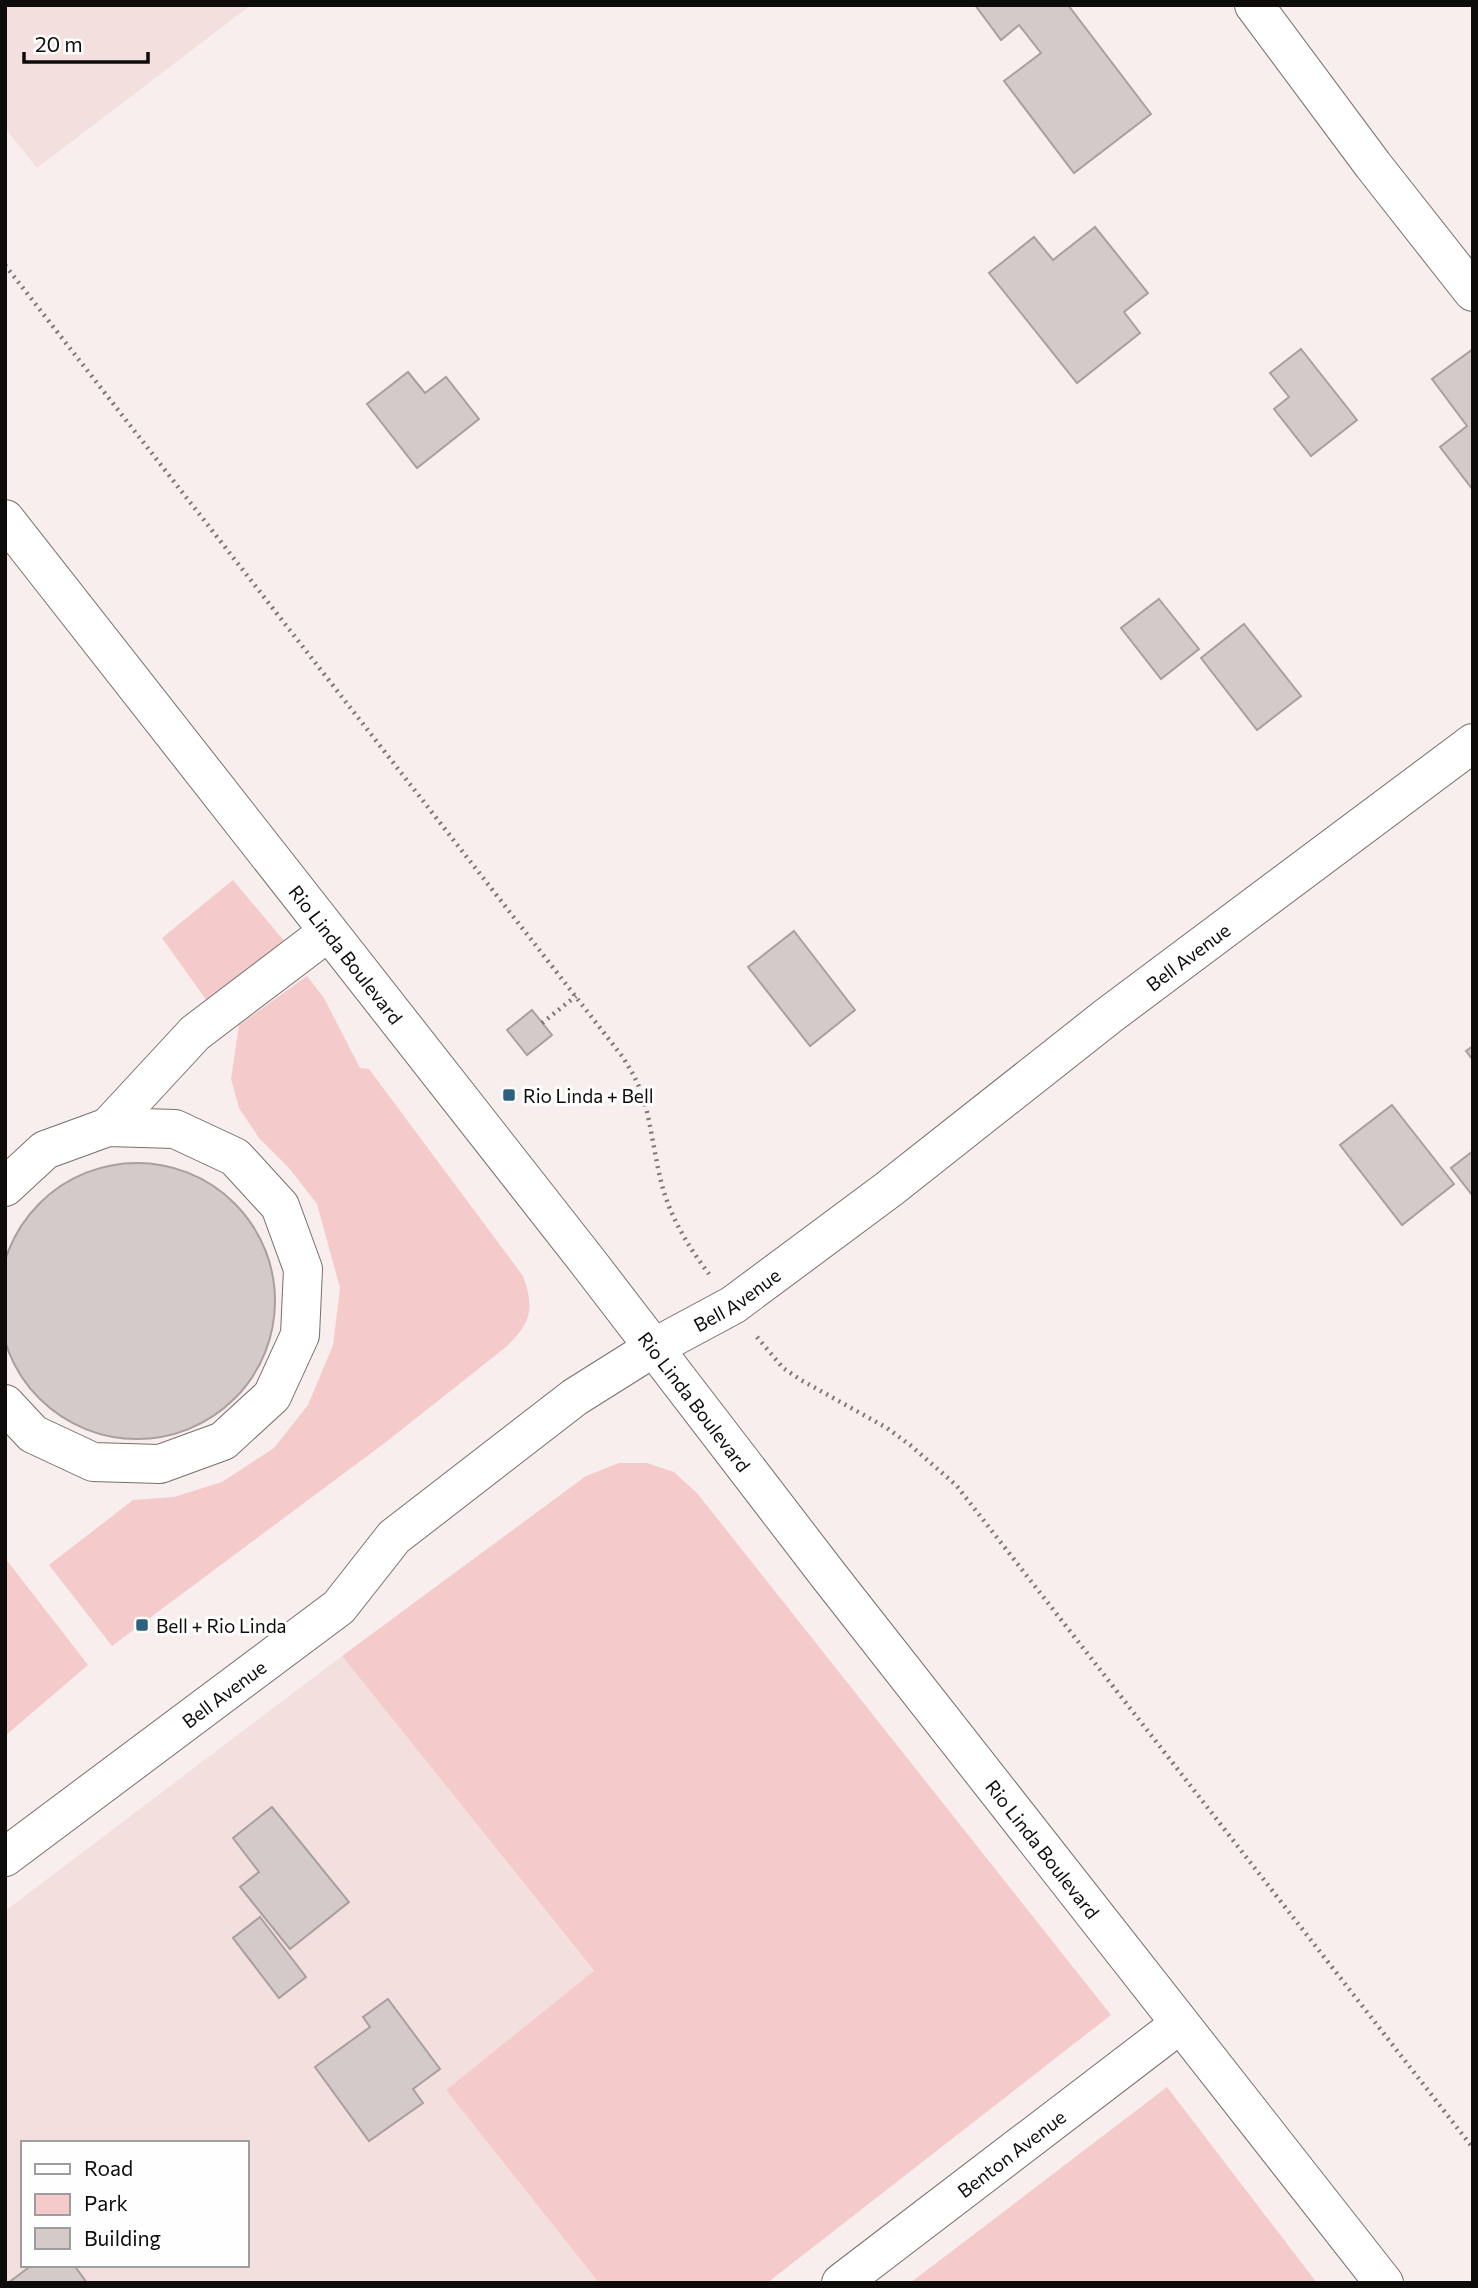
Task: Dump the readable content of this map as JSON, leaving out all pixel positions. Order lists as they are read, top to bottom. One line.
{"streets":{"main road":["Rio Linda Boulevard","Bell Avenue","Benton Avenue"]},"crossings":[["Rio Linda Boulevard","Bell Avenue"],["Rio Linda Boulevard","Benton Avenue"]],"places":{"transit":["Rio Linda + Bell","Bell + Rio Linda"]},"legend":["Road","Park","Building"],"scale_bar":"20 m"}
